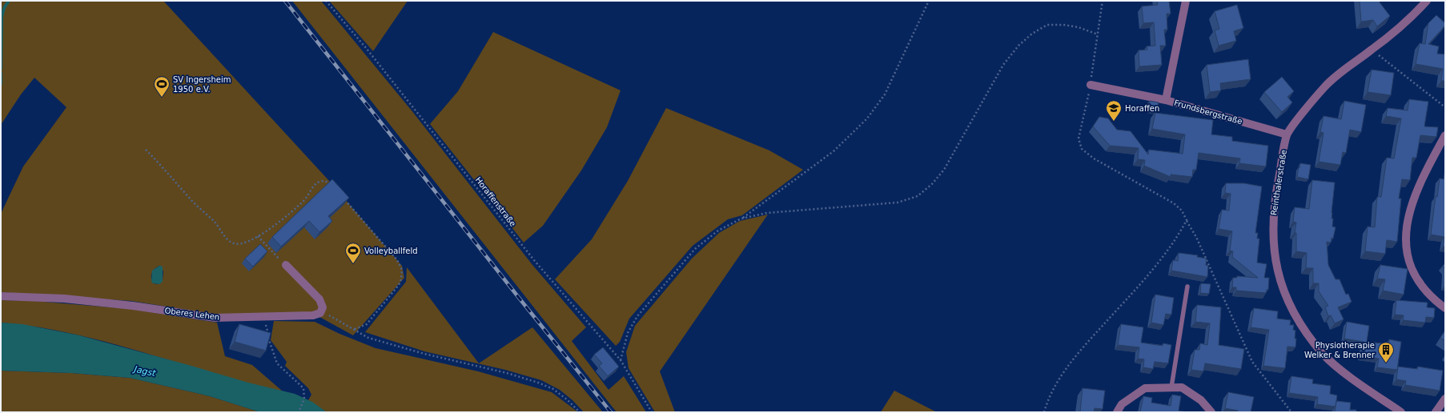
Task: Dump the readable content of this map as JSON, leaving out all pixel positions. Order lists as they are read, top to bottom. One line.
{"streets":{"street":["Frundsbergstraße","Reinthalerstraße","Oberes Lehen"],"path":["Horaffenstraße"]},"crossings":[["Frundsbergstraße","Reinthalerstraße"]],"water":["Jagst"],"places":{"sports":["SV Ingersheim 1950 e.V.","Volleyballfeld"],"school or university":["Horaffen"],"building":["Physiotherapie Welker & Brenner"]}}
